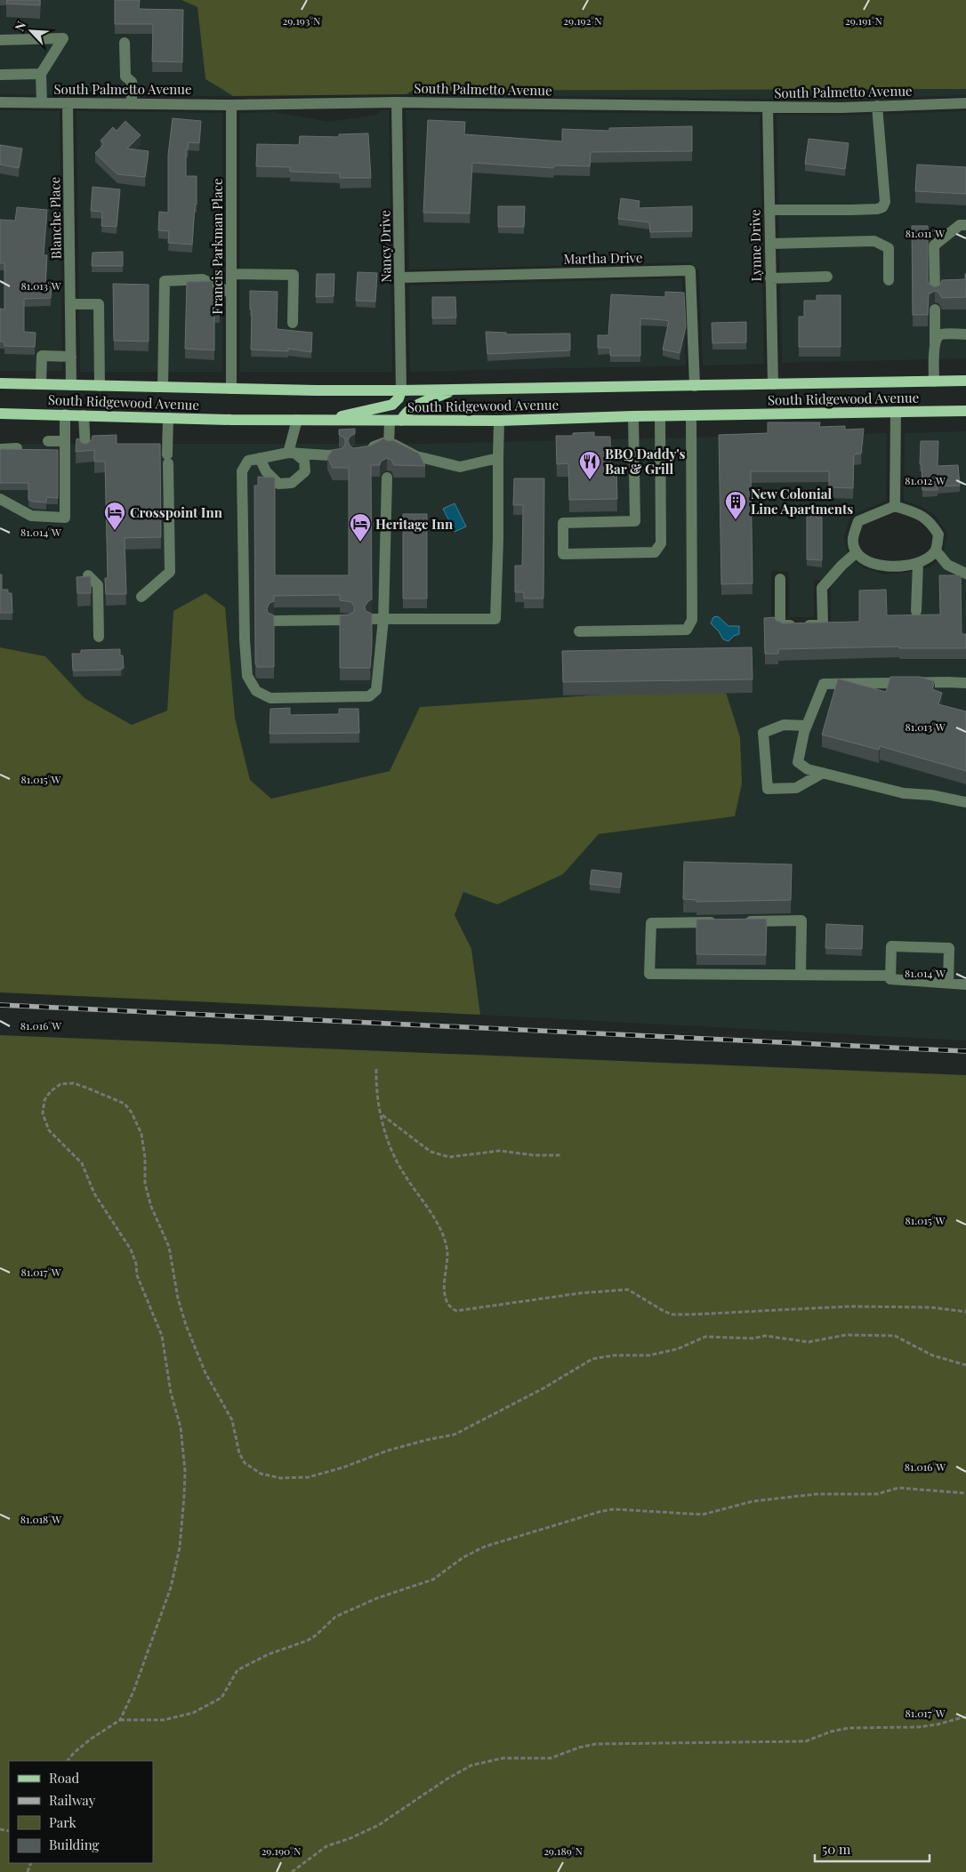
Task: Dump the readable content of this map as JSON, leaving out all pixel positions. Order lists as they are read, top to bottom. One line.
{"streets":{"main road":["South Ridgewood Avenue"],"street":["South Palmetto Avenue","Blanche Place","Lynne Drive","Francis Parkman Place","Nancy Drive","Martha Drive"]},"crossings":[["South Palmetto Avenue","Blanche Place"],["South Palmetto Avenue","Lynne Drive"],["South Palmetto Avenue","Francis Parkman Place"],["South Palmetto Avenue","Nancy Drive"],["Blanche Place","South Ridgewood Avenue"],["Lynne Drive","South Ridgewood Avenue"],["Francis Parkman Place","South Ridgewood Avenue"],["Nancy Drive","Martha Drive"],["Nancy Drive","South Ridgewood Avenue"],["Martha Drive","South Ridgewood Avenue"]],"places":{"restaurant":["BBQ Daddy's Bar & Grill"],"building":["New Colonial Line Apartments"],"hotel":["Crosspoint Inn","Heritage Inn"]},"legend":["Road","Railway","Park","Building"],"scale_bar":"50 m","north":"top left","coordinates":["29.193°N","29.192°N","29.191°N","81.011°W","81.013°W","81.012°W","81.014°W","81.015°W","81.016°W","81.017°W","81.018°W","29.190°N","29.189°N"]}
